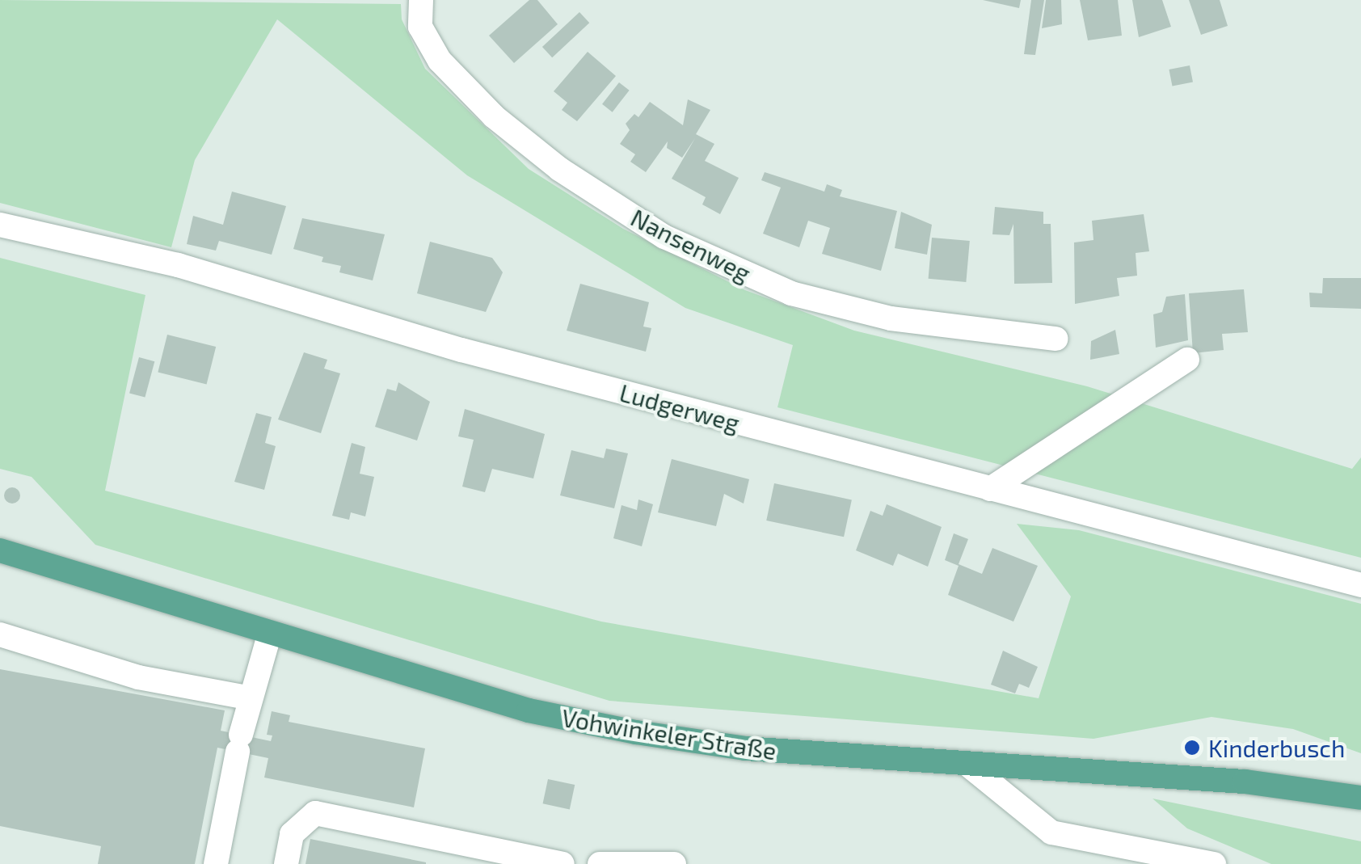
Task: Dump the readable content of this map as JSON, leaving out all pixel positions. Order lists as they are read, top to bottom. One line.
{"streets":{"main road":["Vohwinkeler Straße"],"street":["Nansenweg","Ludgerweg"]},"places":["Kinderbusch"]}
